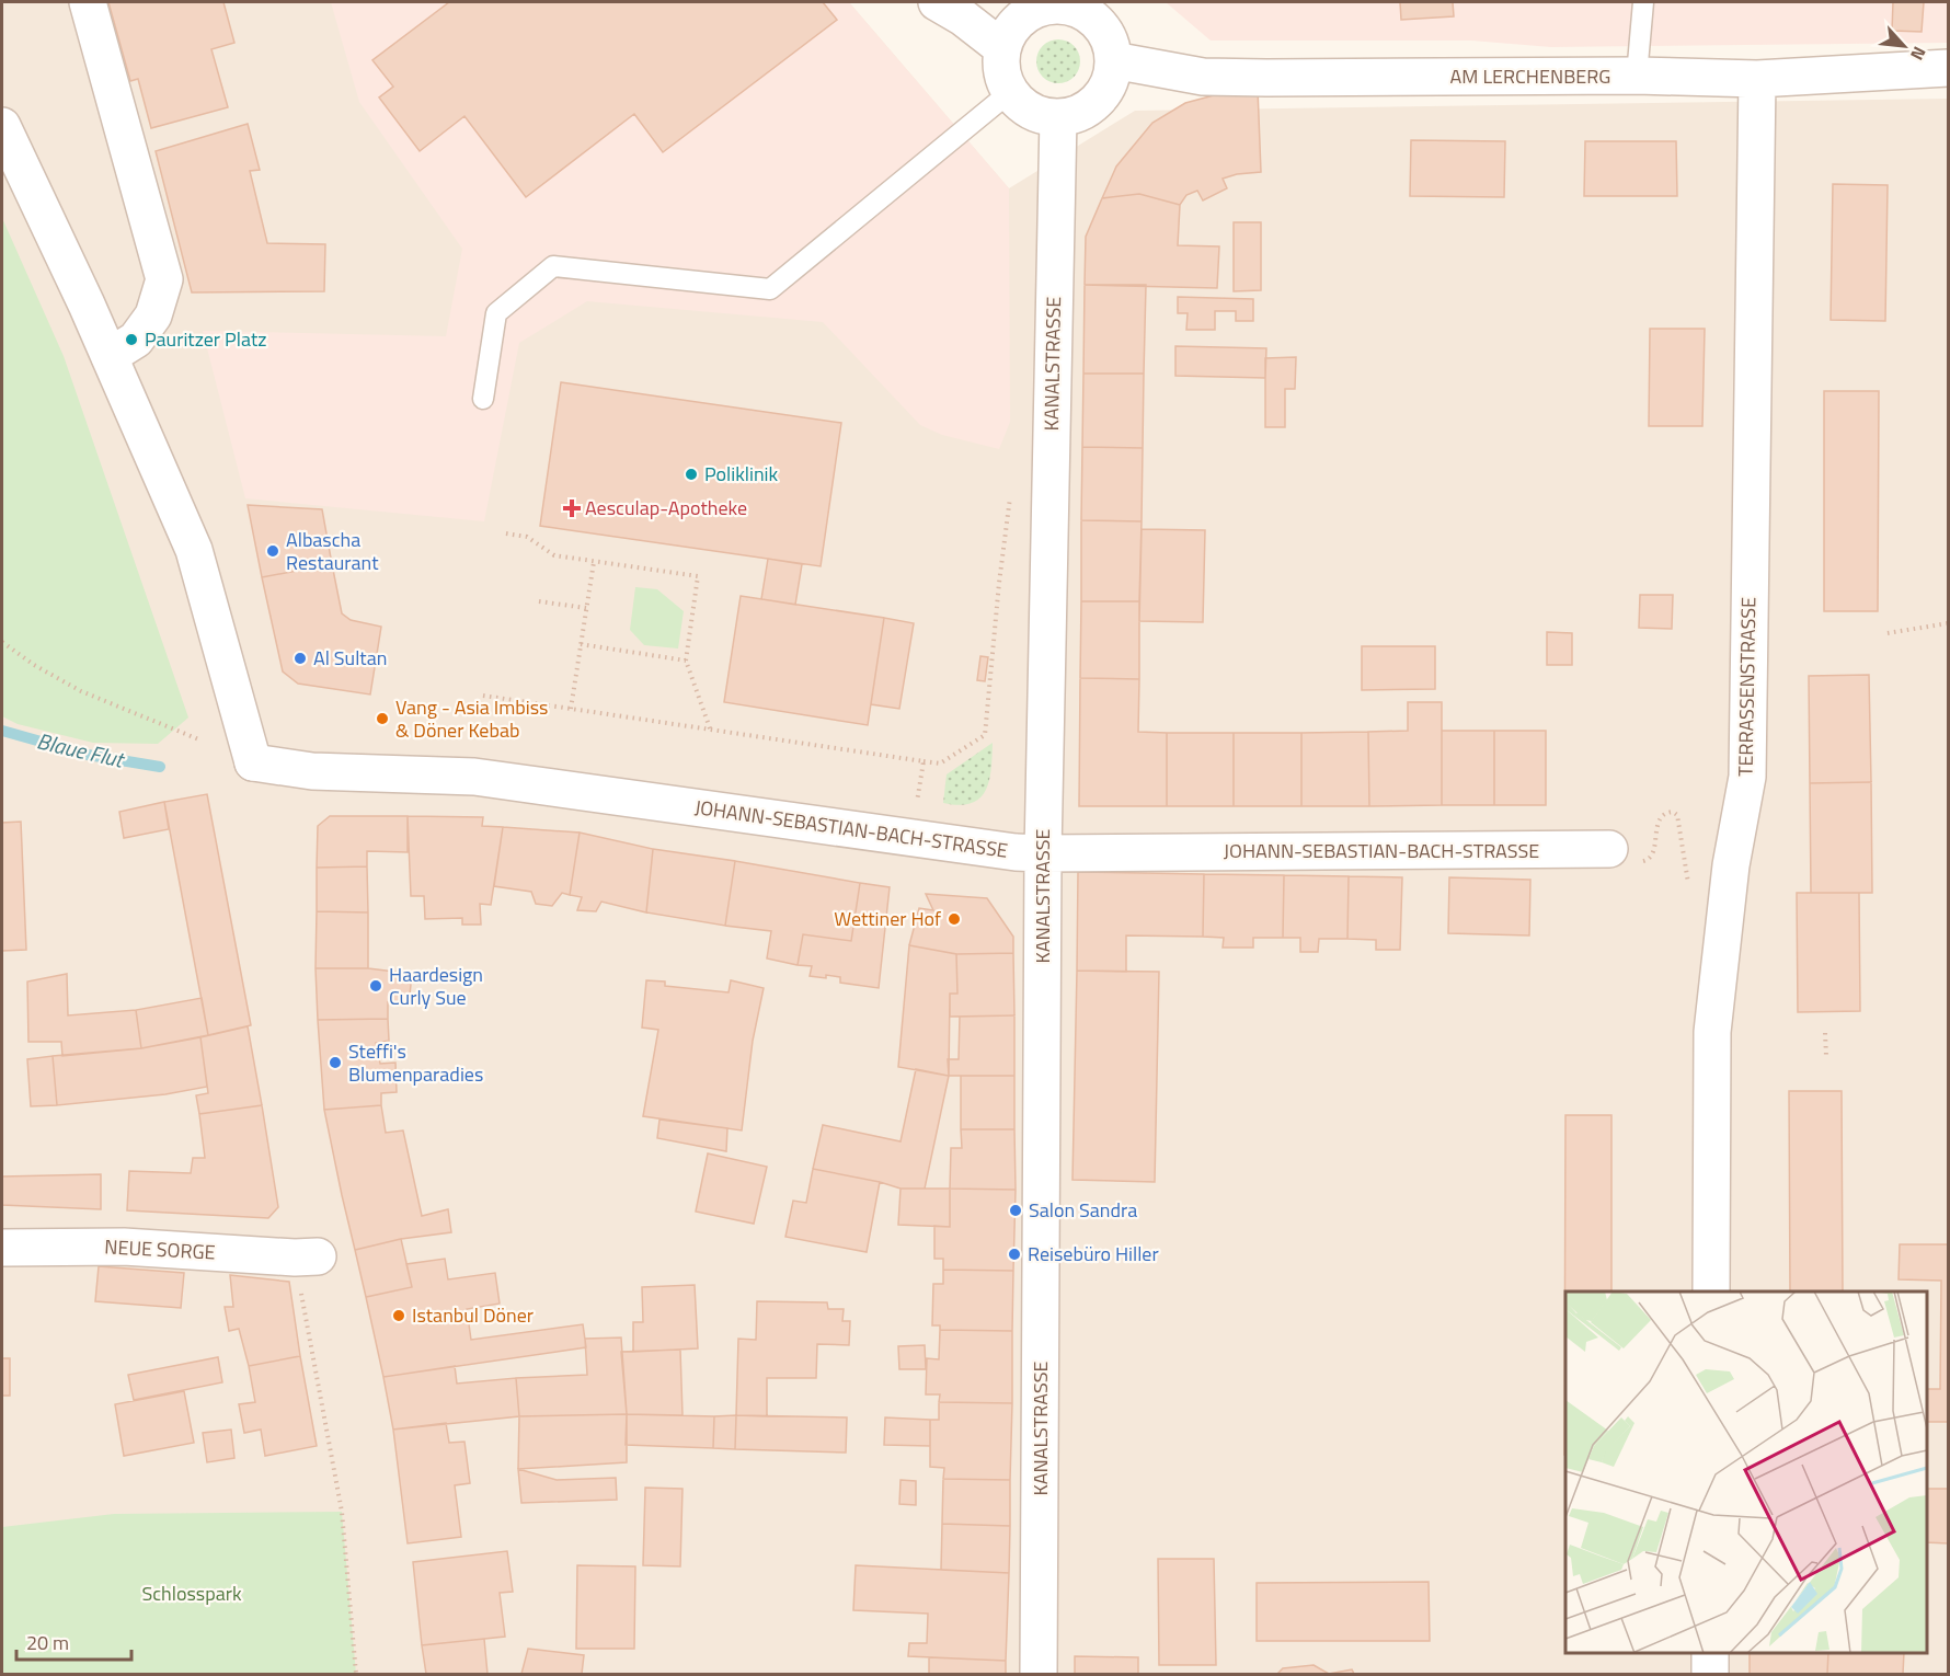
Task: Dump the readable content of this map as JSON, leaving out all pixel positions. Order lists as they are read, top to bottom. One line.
{"streets":{"street":["AM LERCHENBERG","KANALSTRASSE","TERRASSENSTRASSE","JOHANN-SEBASTIAN-BACH-STRASSE","NEUE SORGE"]},"crossings":[["AM LERCHENBERG","KANALSTRASSE"],["AM LERCHENBERG","TERRASSENSTRASSE"],["KANALSTRASSE","JOHANN-SEBASTIAN-BACH-STRASSE"]],"water":["Blaue Flut"],"parks":["Schlosspark"],"places":{"other":["Pauritzer Platz","Poliklinik","Albascha Restaurant","Al Sultan","Vang - Asia Imbiss & Döner Kebab","Wettiner Hof","Haardesign Curly Sue","Steffi's Blumenparadies","Salon Sandra","Reisebüro Hiller","Istanbul Döner"],"health":["Aesculap-Apotheke"]},"scale_bar":"20 m","north":"bottom right"}
